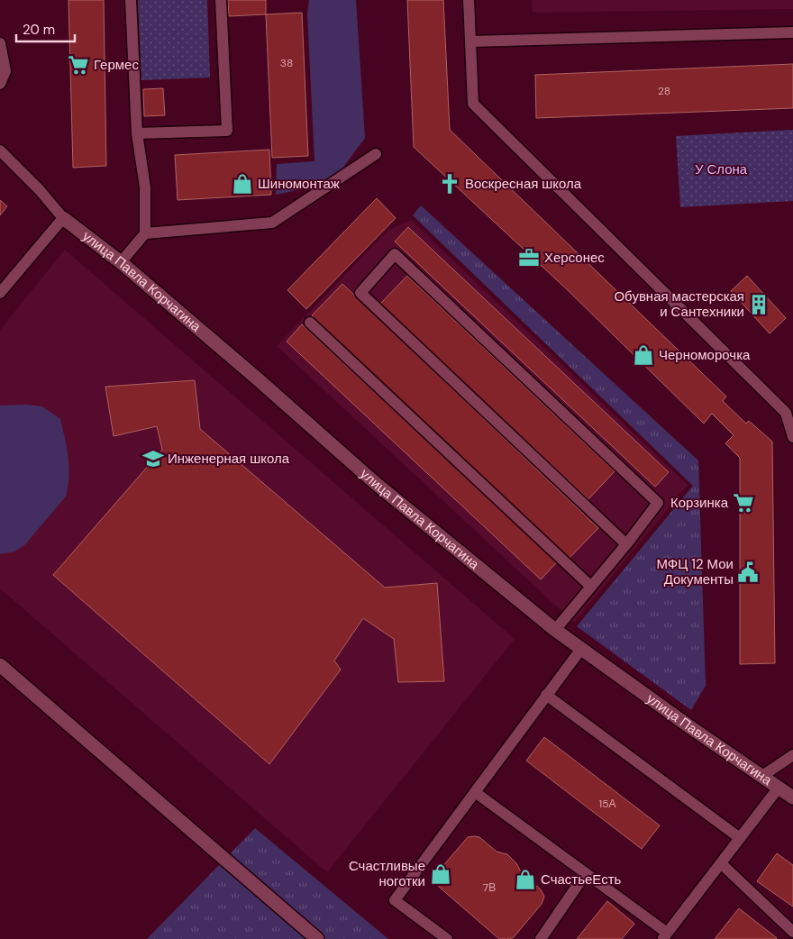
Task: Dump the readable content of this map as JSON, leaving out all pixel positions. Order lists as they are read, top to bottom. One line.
{"streets":{"street":["улица Павла Корчагина"]},"parks":["У Слона"],"places":{"supermarket":["Гермес","Корзинка"],"shop":["Шиномонтаж","Черноморочка","Счастливые ноготки","СчастьеЕсть"],"church":["Воскресная школа"],"office":["Херсонес"],"building":["Обувная мастерская и Сантехники"],"school or university":["Инженерная школа"],"public building":["МФЦ 12 Мои Документы"]},"house_numbers":["38","28","15А","7В"],"scale_bar":"20 m"}
